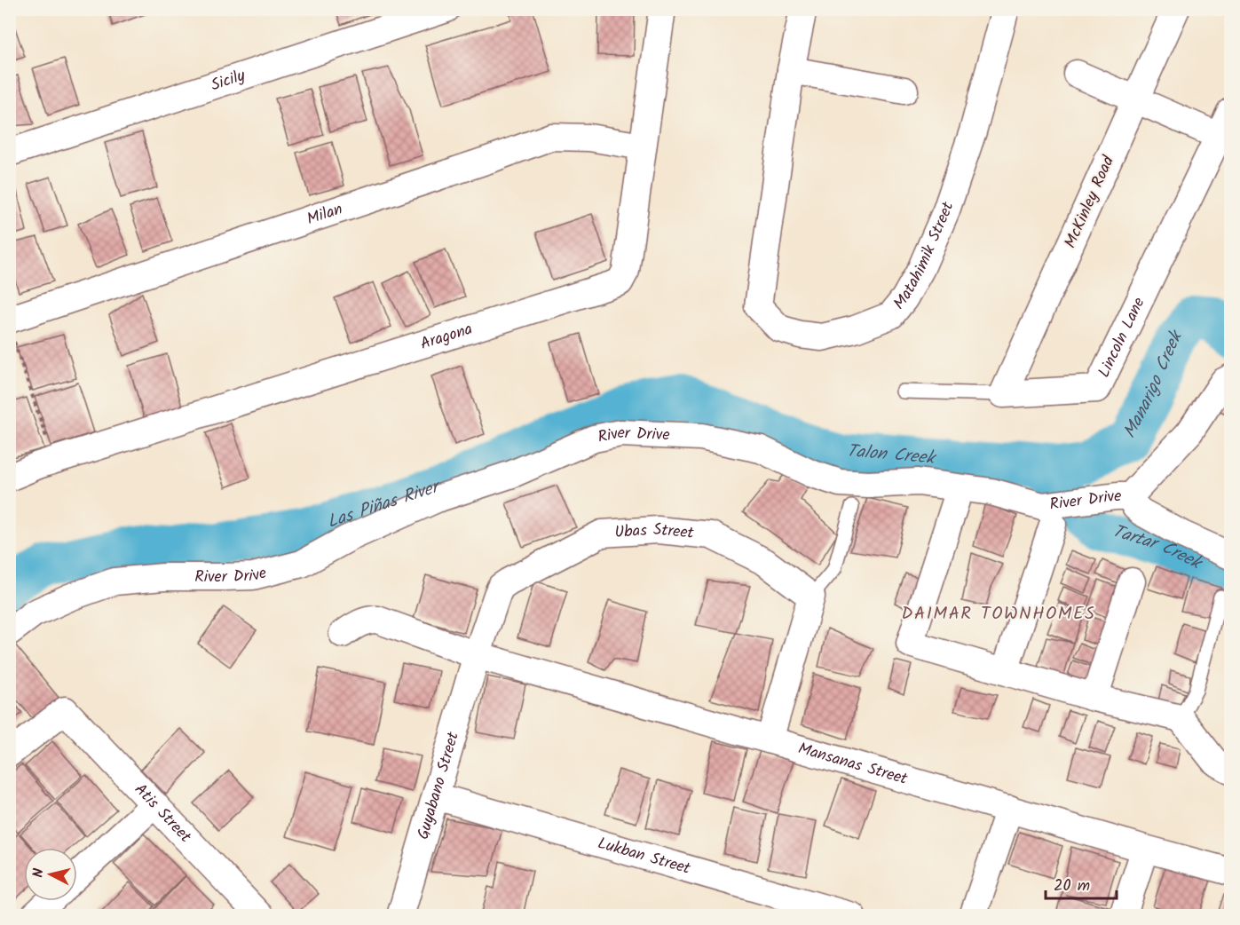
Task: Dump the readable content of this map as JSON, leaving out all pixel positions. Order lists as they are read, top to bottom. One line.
{"streets":{"street":["Sicily","McKinley Road","Milan","Matahimik Street","Aragona","Lincoln Lane","River Drive","Ubas Street","Mansanas Street","Guyabano Street","Atis Street","Lukban Street"]},"crossings":[["McKinley Road","Lincoln Lane"],["Milan","Aragona"],["Ubas Street","Mansanas Street"],["Ubas Street","Guyabano Street"],["Mansanas Street","Guyabano Street"],["Guyabano Street","Lukban Street"]],"districts":["DAIMAR TOWNHOMES"],"water":["Manarigo Creek","Talon Creek","Las Piñas River","Tartar Creek"],"scale_bar":"20 m","north":"left"}
